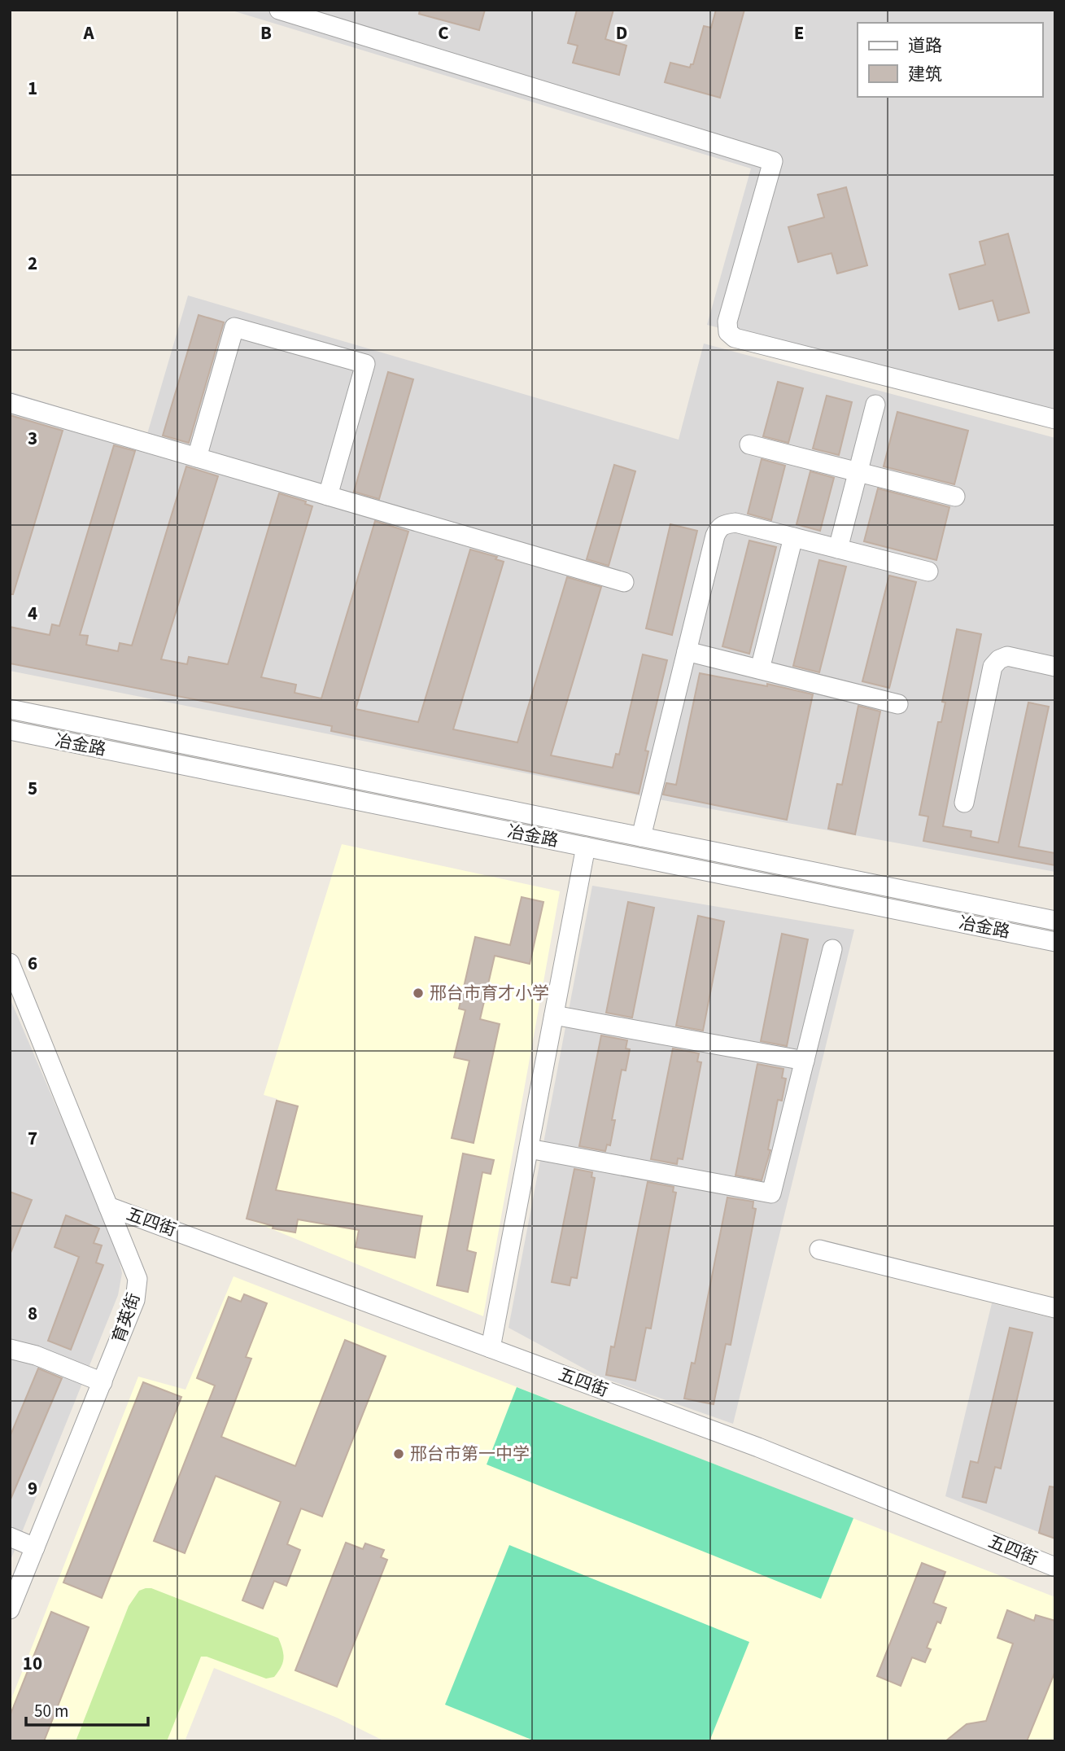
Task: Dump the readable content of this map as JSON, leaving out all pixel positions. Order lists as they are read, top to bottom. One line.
{"streets":{"street":["冶金路","五四街","育英街"]},"crossings":[["五四街","育英街"]],"places":["邢台市育才小学","邢台市第一中学"],"legend":["道路","建筑"],"scale_bar":"50 m","grid":{"columns":["A","B","C","D","E"],"rows":["1","2","3","4","5","6","7","8","9","10"]}}
